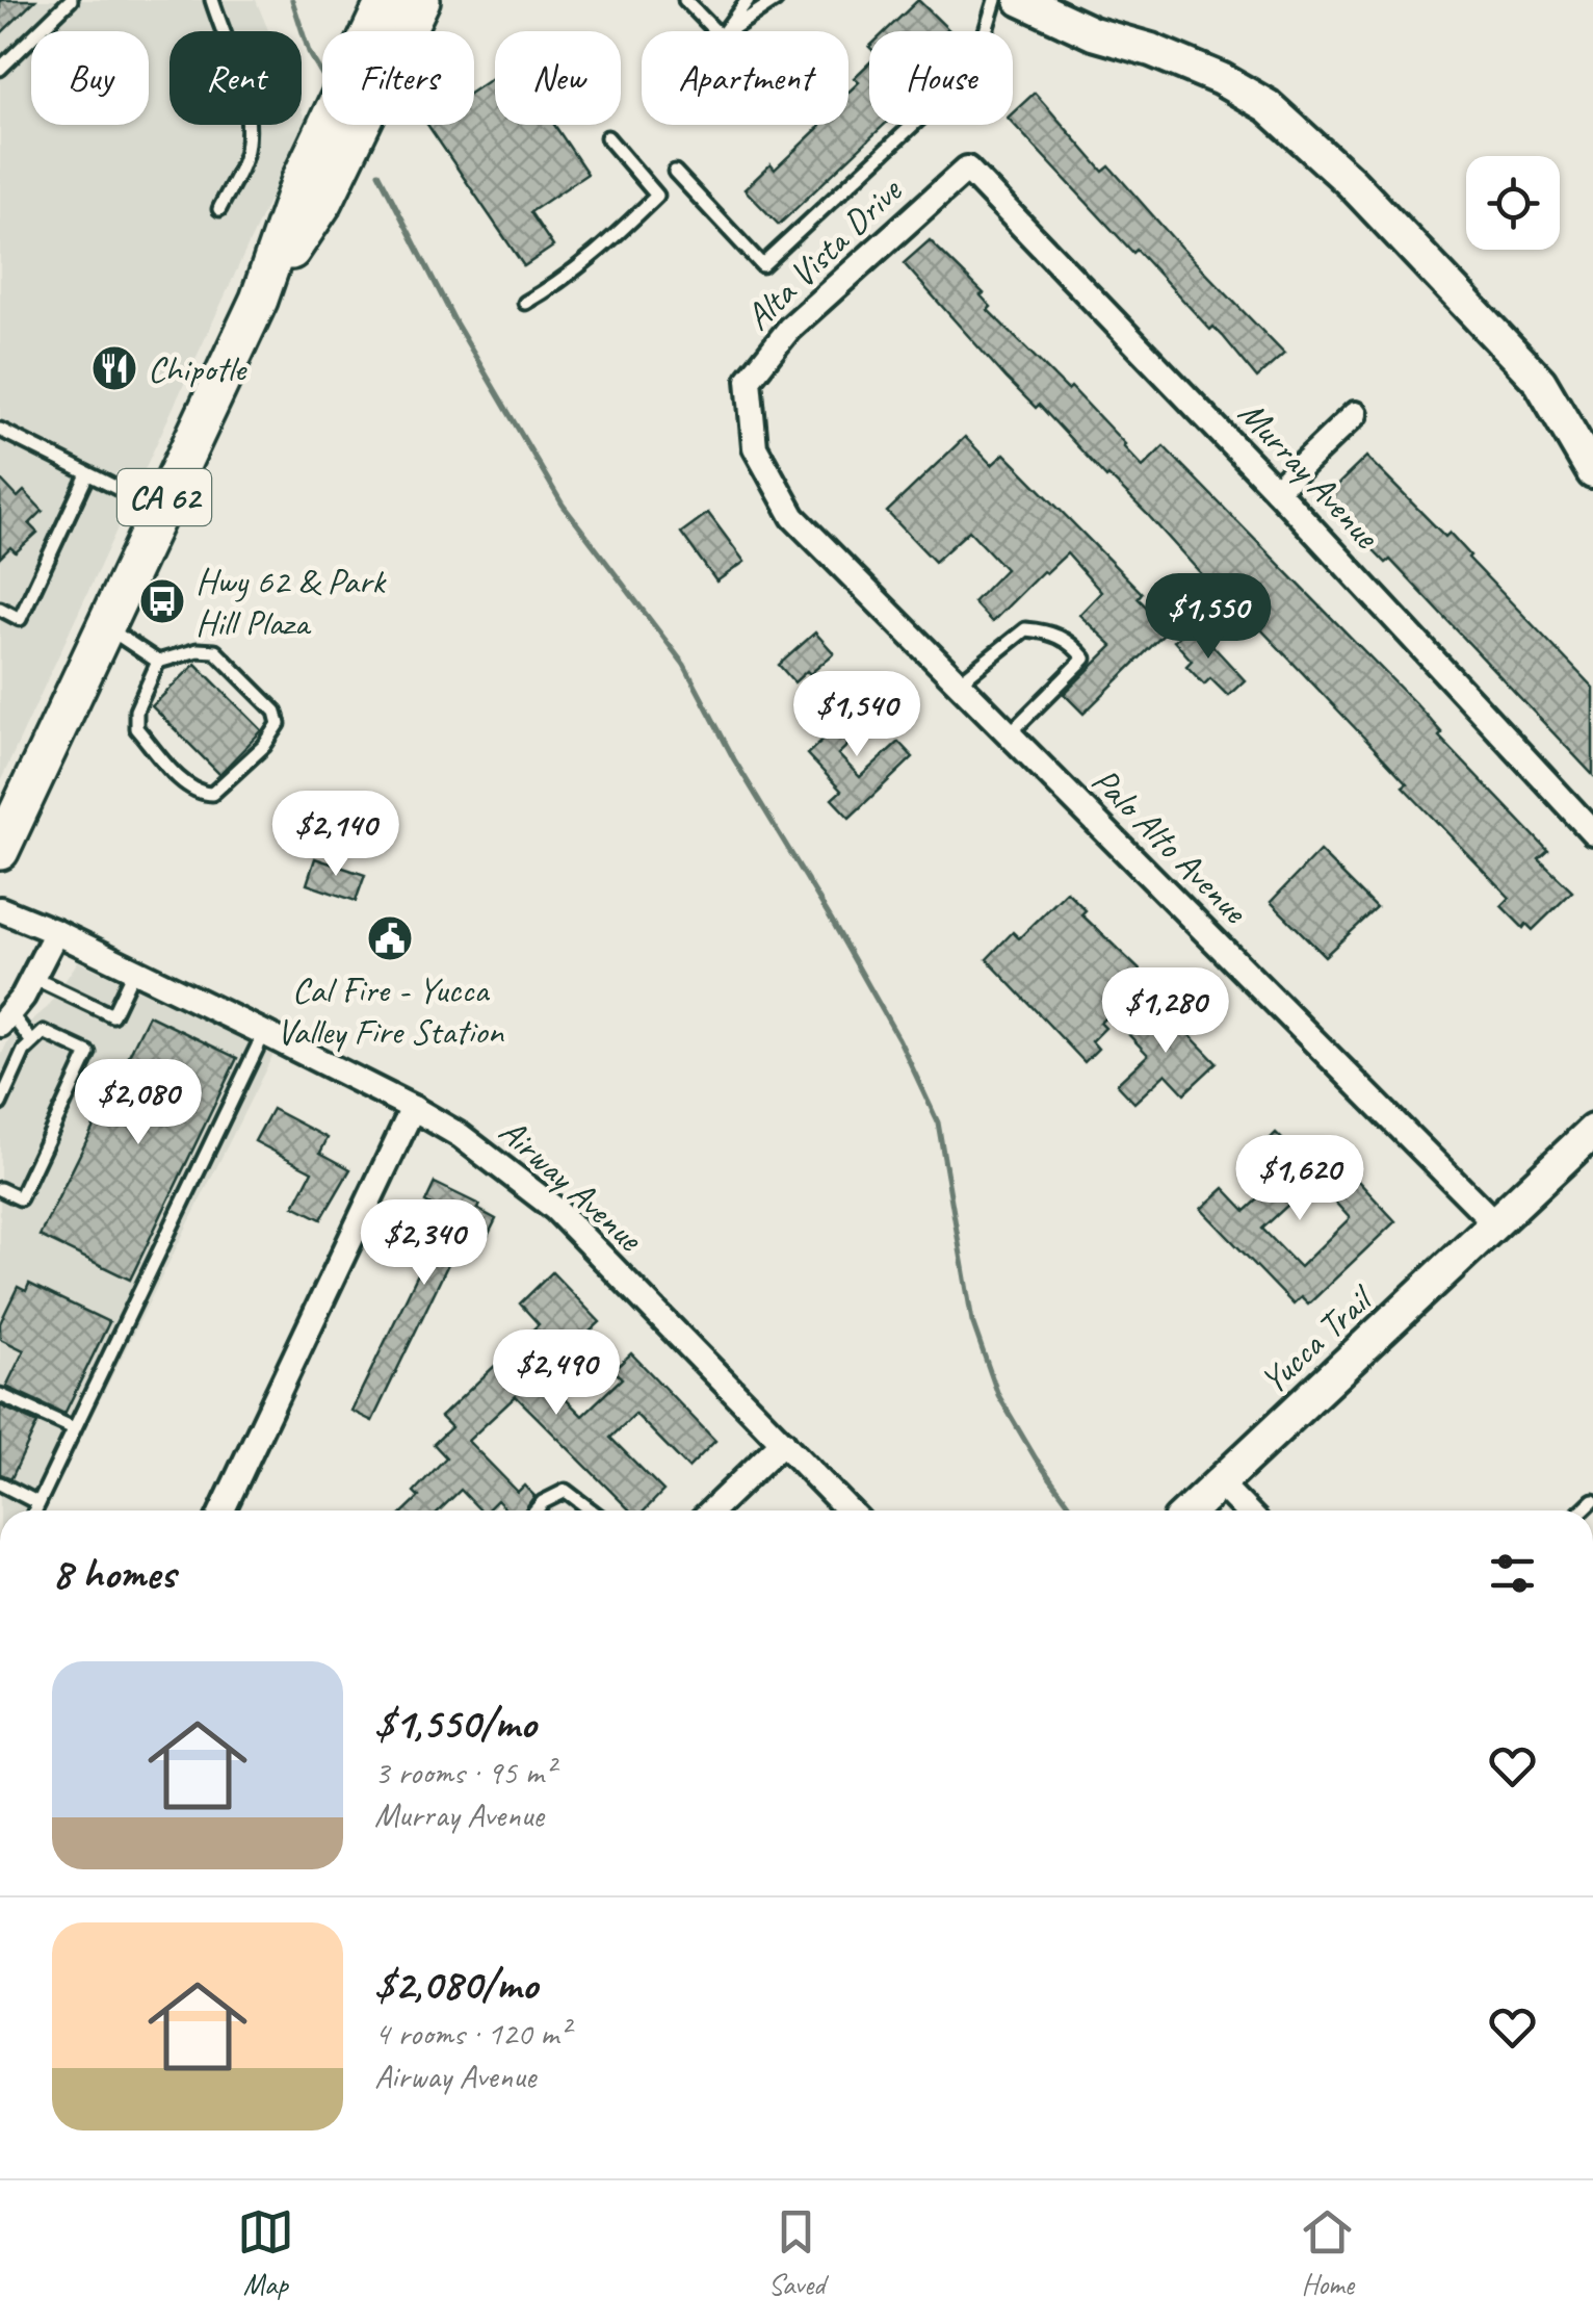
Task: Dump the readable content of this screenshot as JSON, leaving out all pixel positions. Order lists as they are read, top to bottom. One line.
{"streets":{"main road":["CA 62"],"street":["Alta Vista Drive","Murray Avenue","Palo Alto Avenue","Airway Avenue","Yucca Trail"]},"crossings":[["Alta Vista Drive","Murray Avenue"],["Alta Vista Drive","Palo Alto Avenue"],["Palo Alto Avenue","Yucca Trail"]],"places":{"restaurant":["Chipotle"],"bus stop":["Hwy 62 & Park Hill Plaza"],"public building":["Cal Fire - Yucca Valley Fire Station"]},"page":{"chip":["Buy","Rent","Filters","New","Apartment","House"],"price":["$1,550","$1,540","$2,140","$1,280","$2,080","$1,620","$2,340","$2,490"],"heading":"8 homes","list":[{"name":"$1,550/mo","note":"3 rooms · 95 m² · Murray Avenue"},{"name":"$2,080/mo","note":"4 rooms · 120 m² · Airway Avenue"}],"tabs":["Map","Saved","Home"]}}
